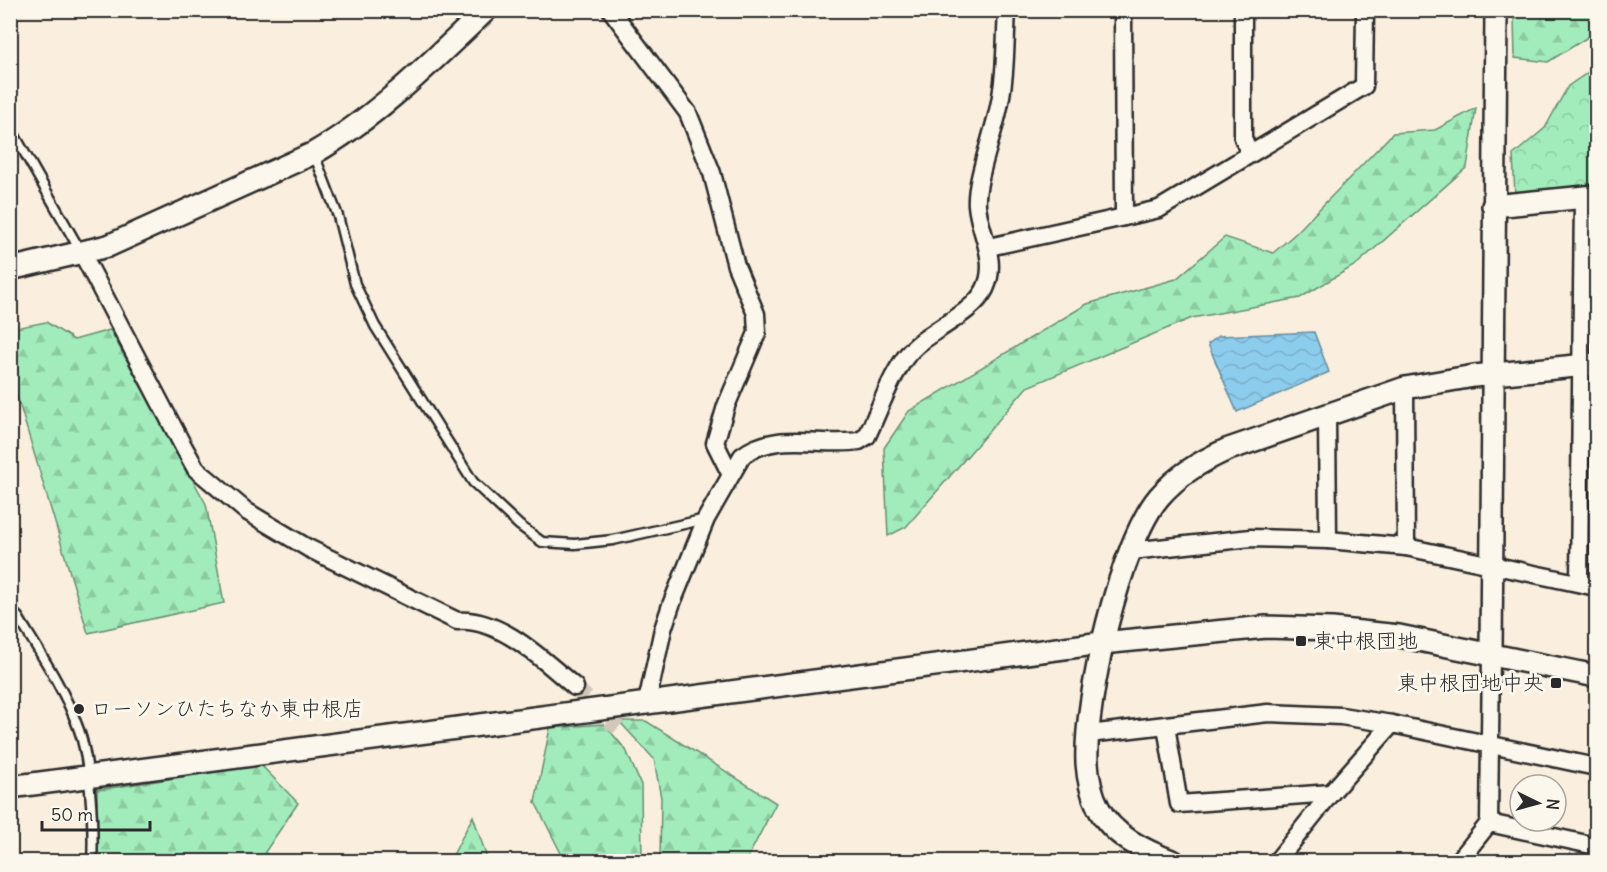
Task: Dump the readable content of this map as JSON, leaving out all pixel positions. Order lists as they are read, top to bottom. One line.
{"places":{"transit":["東中根団地","東中根団地中央"],"other":["ローソンひたちなか東中根店"]},"scale_bar":"50 m","north":"right"}
